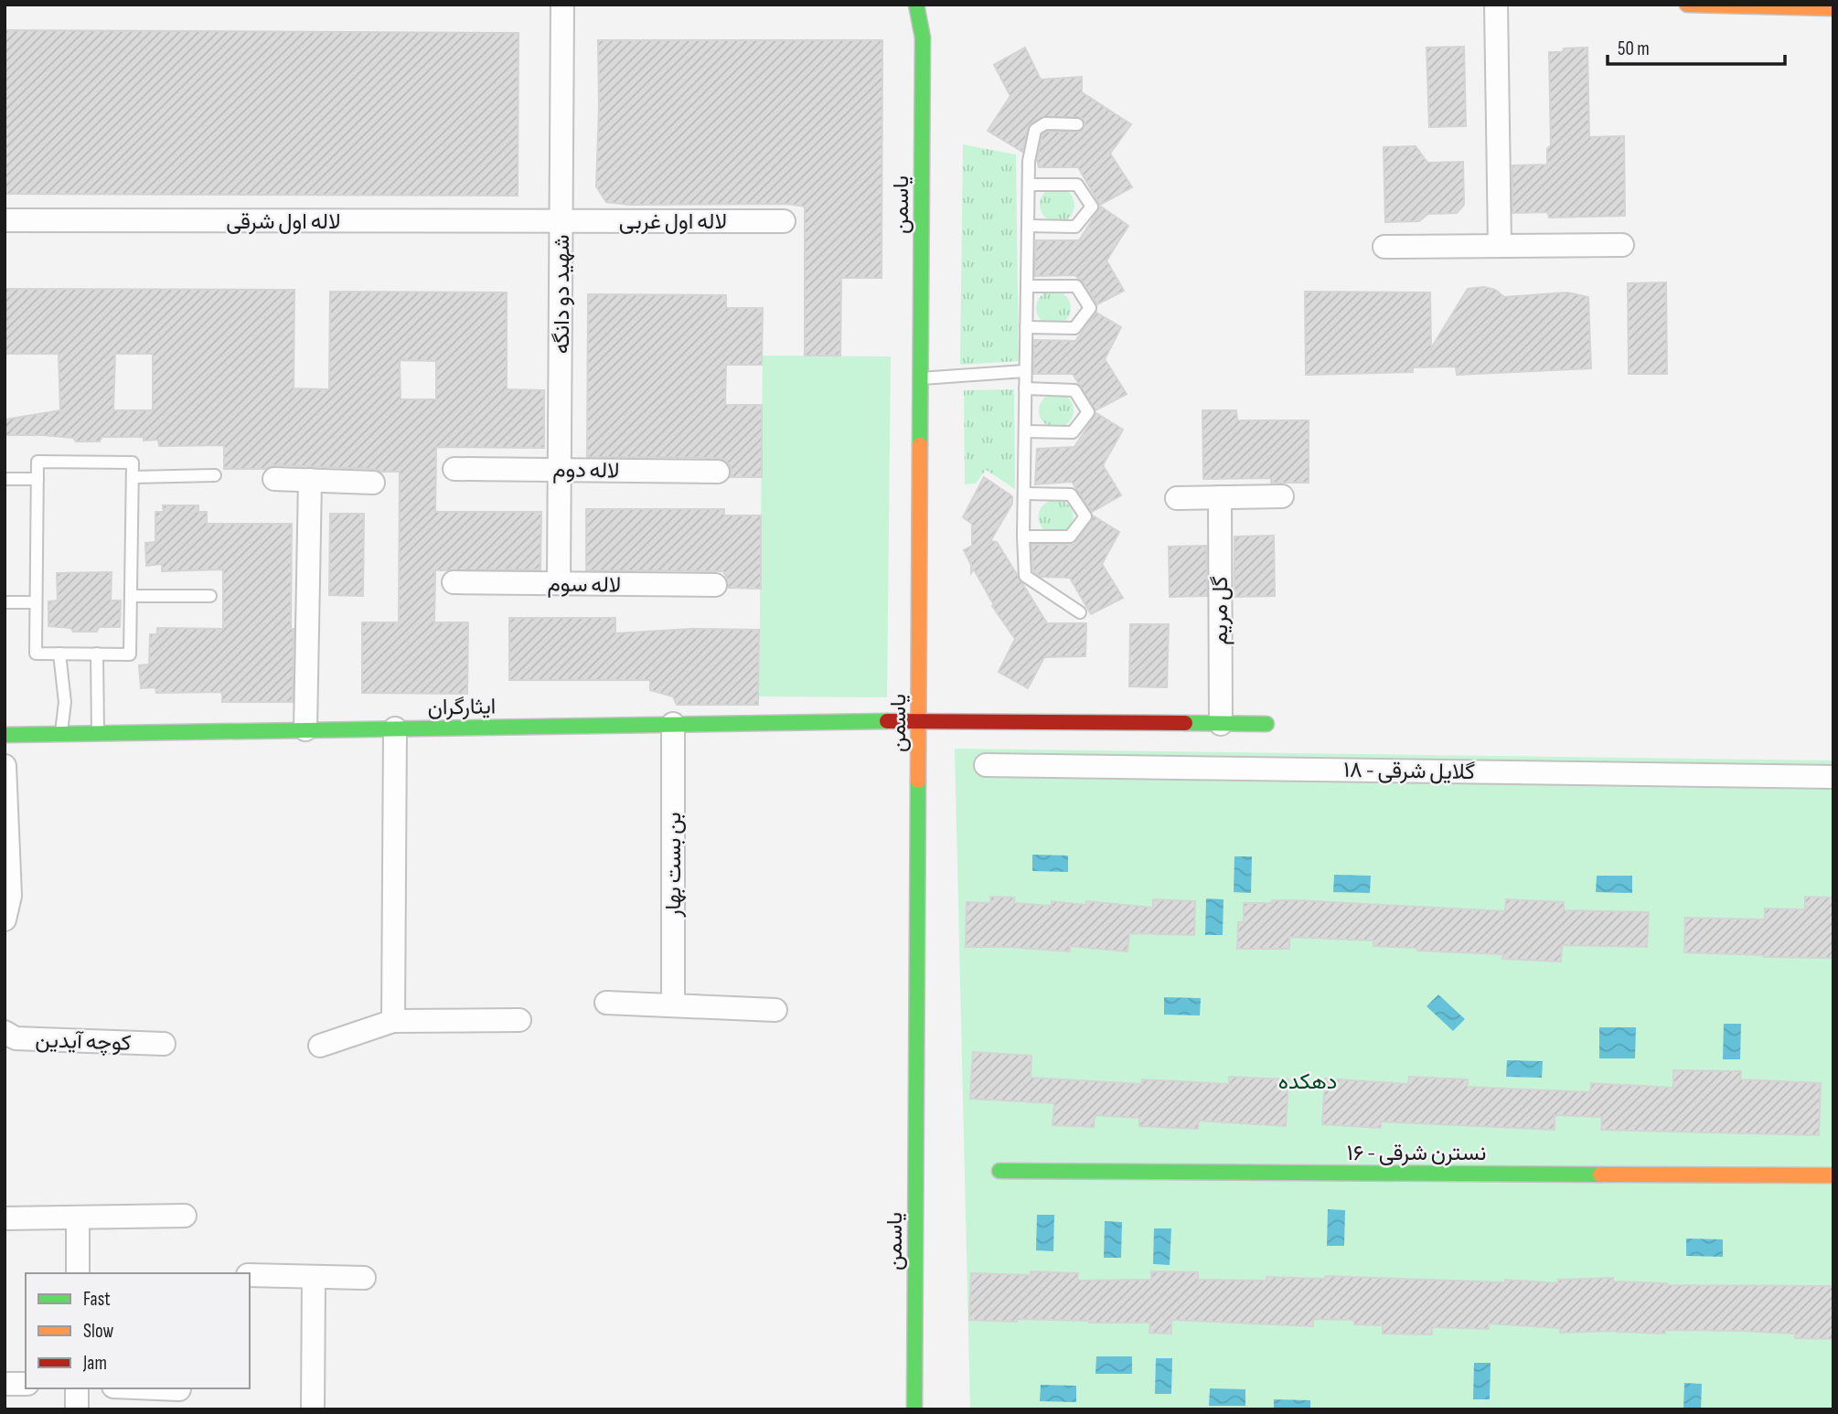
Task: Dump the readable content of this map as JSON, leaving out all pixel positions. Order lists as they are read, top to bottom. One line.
{"streets":{"street":["یاسمن","لاله اول شرقی","لاله اول غربی","شهید دو دانگه","لاله دوم","لاله سوم","گل مریم","ایثارگران","گلایل شرقی - ۱۸","بن بست بهار","کوچه آیدین","نسترن شرقی - ۱۶"]},"crossings":[["یاسمن","ایثارگران"],["لاله اول شرقی","لاله اول غربی"],["لاله اول شرقی","شهید دو دانگه"],["لاله اول غربی","شهید دو دانگه"],["شهید دو دانگه","لاله دوم"],["شهید دو دانگه","لاله سوم"],["گل مریم","ایثارگران"],["ایثارگران","بن بست بهار"]],"parks":["دهکده"],"legend":["Fast","Slow","Jam"],"scale_bar":"50 m"}
